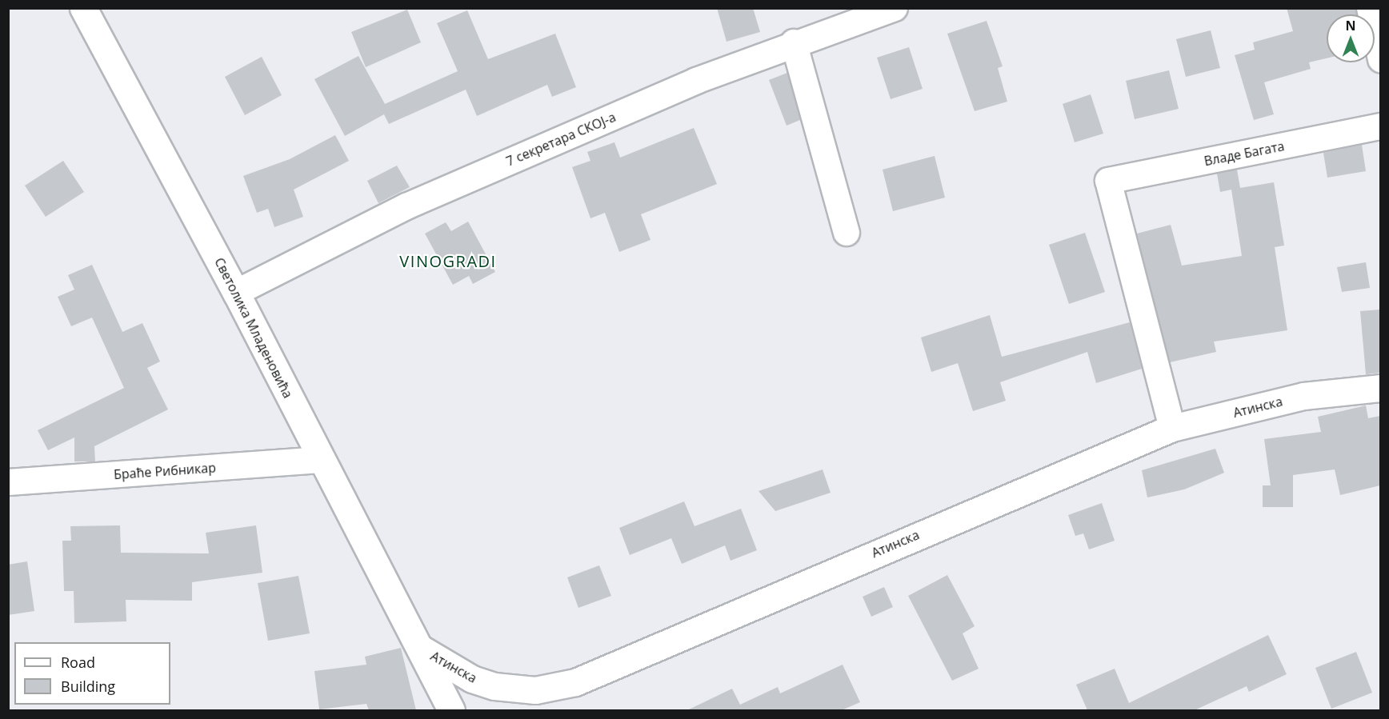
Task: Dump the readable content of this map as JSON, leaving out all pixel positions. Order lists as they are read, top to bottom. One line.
{"streets":{"street":["7 секретара СКОЈ-а","Владе Багата","Светолика Младеновића","Атинска","Браће Рибникар"]},"crossings":[["7 секретара СКОЈ-а","Светолика Младеновића"],["Владе Багата","Атинска"],["Светолика Младеновића","Атинска"],["Светолика Младеновића","Браће Рибникар"]],"districts":["VINOGRADI"],"legend":["Road","Building"],"north":"top"}
